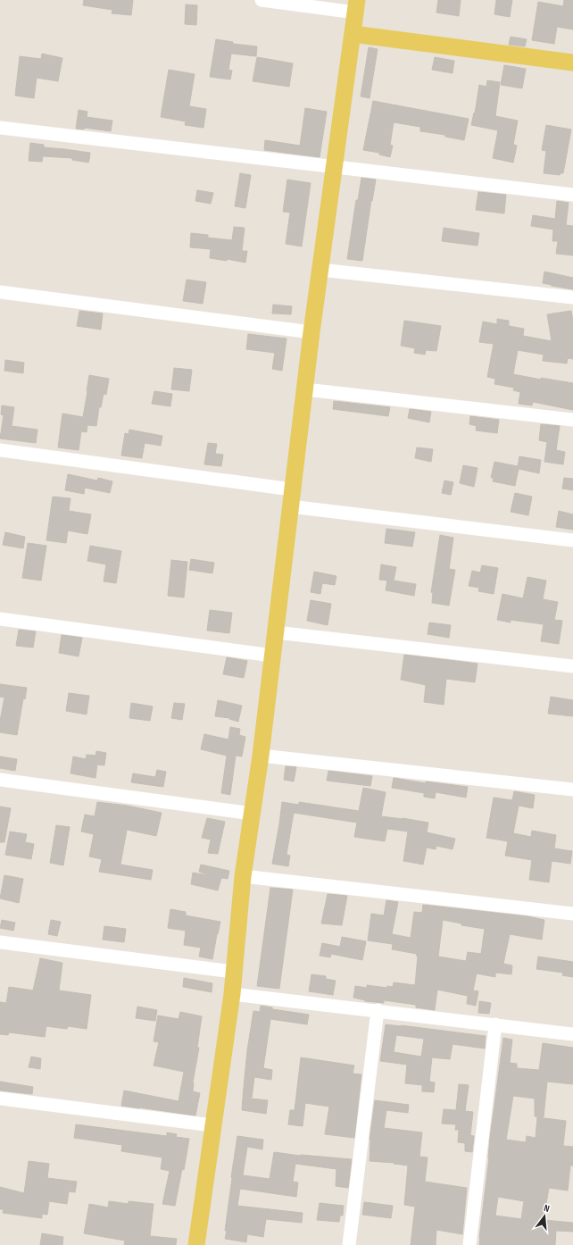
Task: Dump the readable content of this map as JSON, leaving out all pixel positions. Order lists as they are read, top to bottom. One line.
{"north":"top"}
